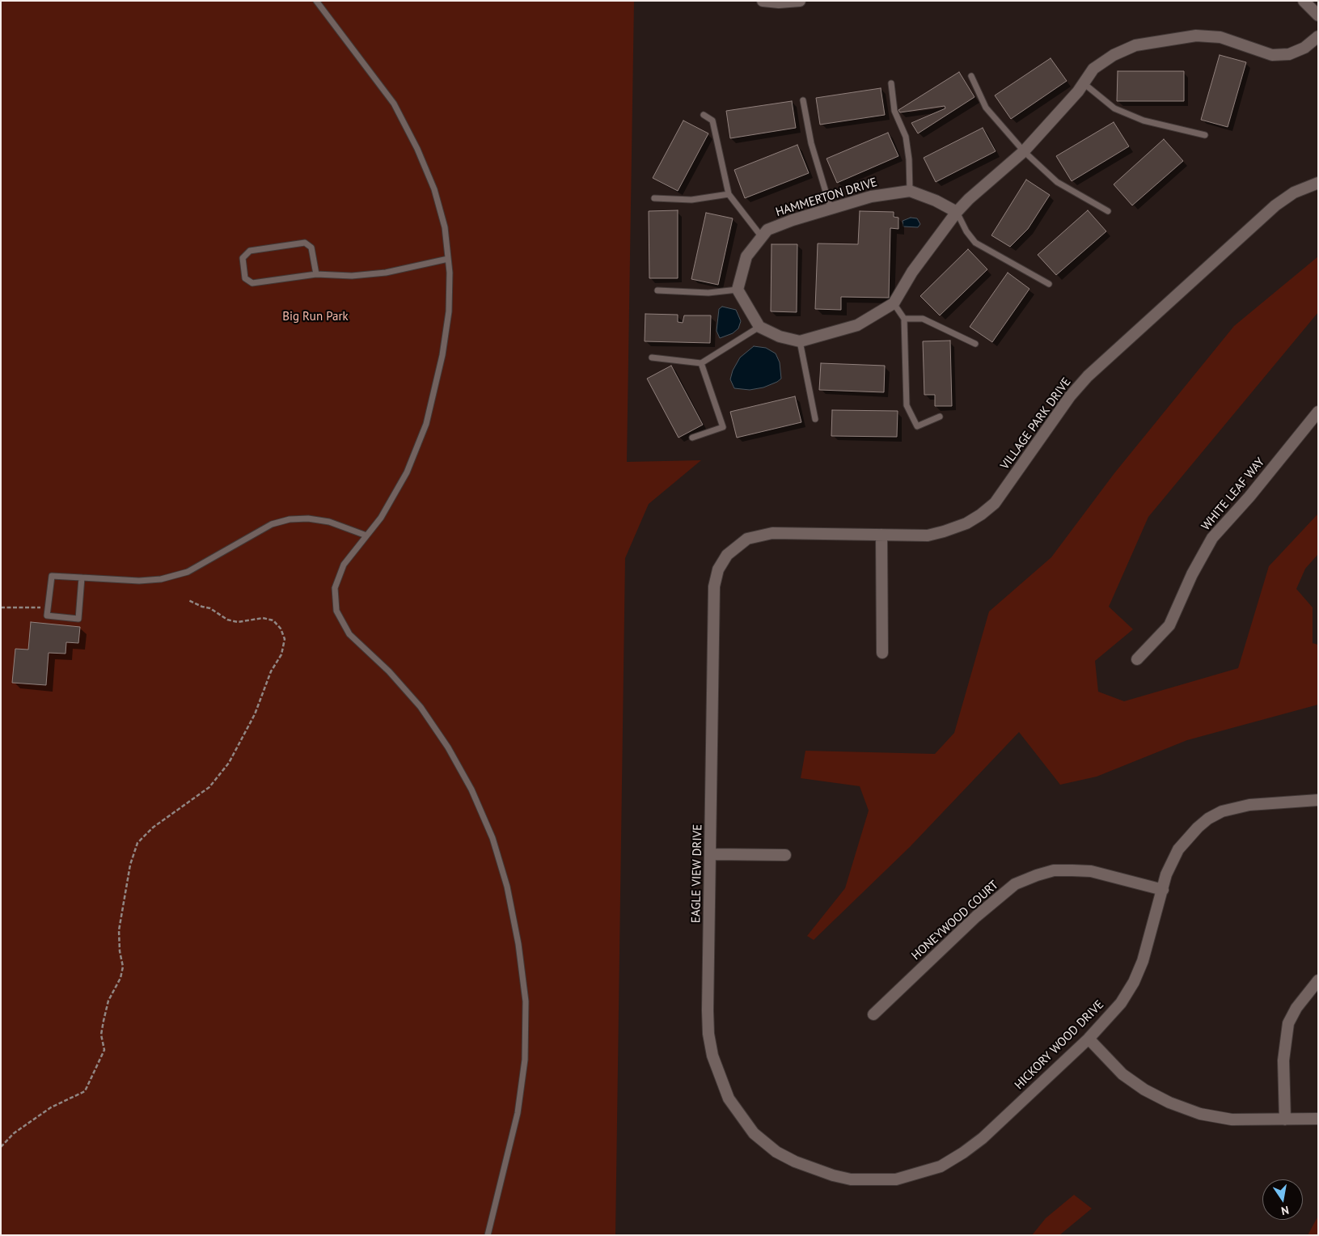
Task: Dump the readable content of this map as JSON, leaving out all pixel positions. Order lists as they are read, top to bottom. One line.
{"streets":{"street":["HAMMERTON DRIVE","VILLAGE PARK DRIVE","WHITE LEAF WAY","EAGLE VIEW DRIVE","HONEYWOOD COURT","HICKORY WOOD DRIVE"]},"crossings":[["VILLAGE PARK DRIVE","EAGLE VIEW DRIVE"],["EAGLE VIEW DRIVE","HICKORY WOOD DRIVE"],["HONEYWOOD COURT","HICKORY WOOD DRIVE"]],"parks":["Big Run Park"],"north":"bottom"}
